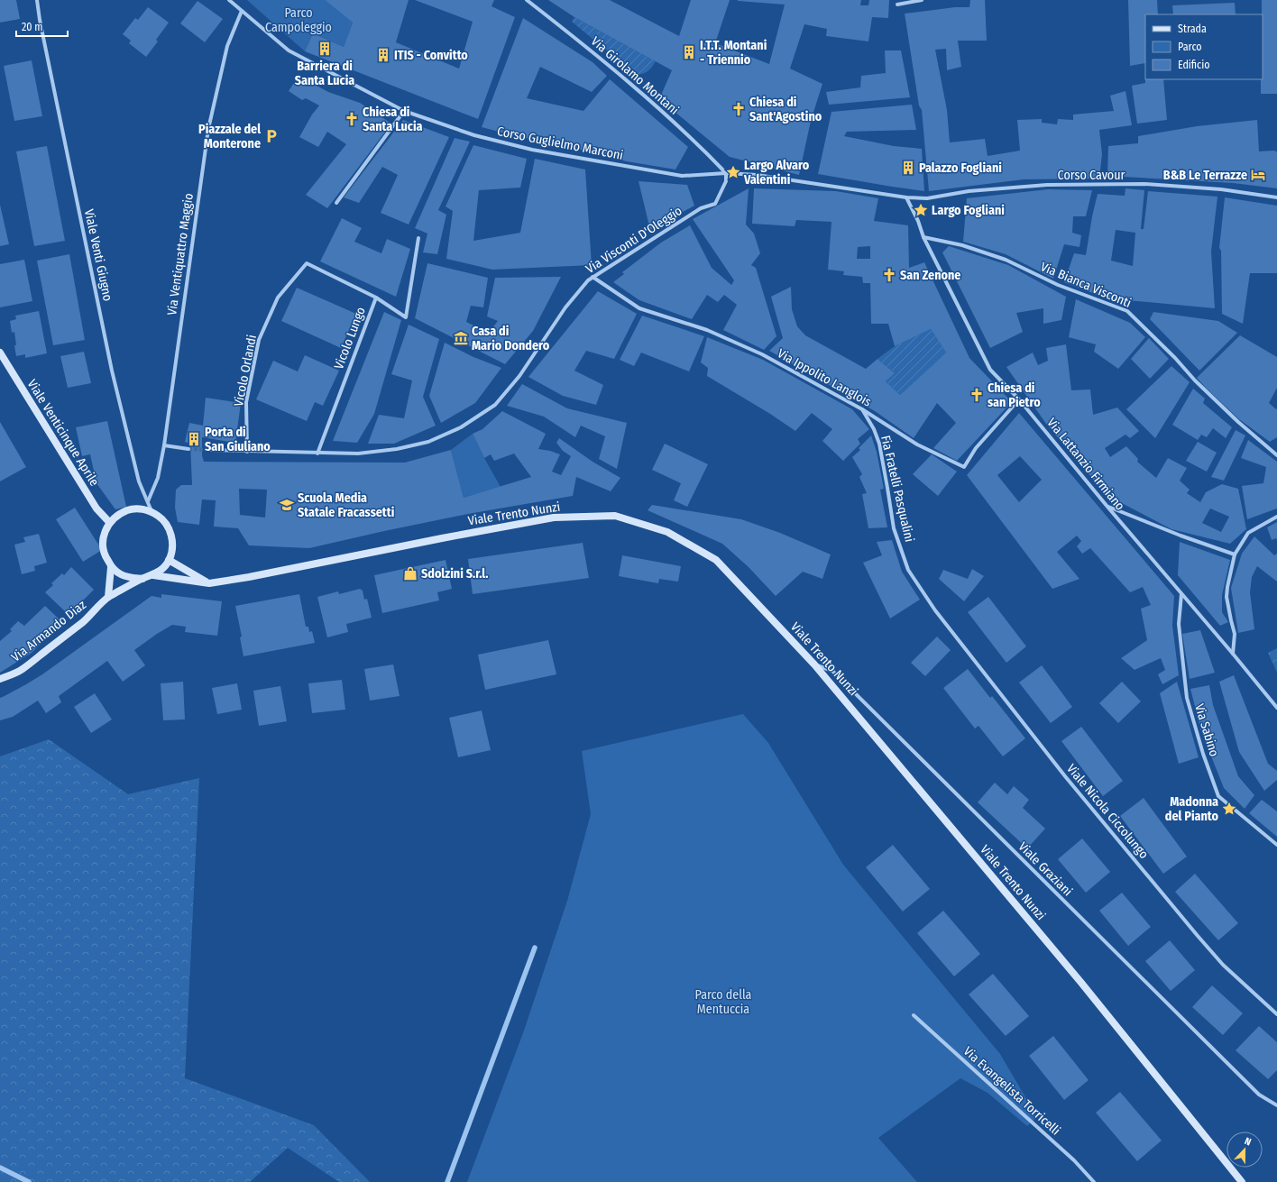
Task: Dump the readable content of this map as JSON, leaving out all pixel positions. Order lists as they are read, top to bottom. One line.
{"streets":{"main road":["Viale Venticinque Aprile","Viale Trento Nunzi","Via Armando Diaz"],"street":["Via Girolamo Montani","Corso Guglielmo Marconi","Corso Cavour","Via Visconti D'Oleggio","Via Ventiquattro Maggio","Viale Venti Giugno","Via Bianca Visconti","Vicolo Lungo","Vicolo Orlandi","Via Ippolito Langlois","Via Lattanzio Firmiano","Fia Fratelli Pasqualini","Via Sabino","Viale Nicola Ciccolungo","Viale Graziani","Via Evangelista Torricelli"]},"crossings":[["Via Girolamo Montani","Corso Guglielmo Marconi"],["Via Girolamo Montani","Via Visconti D'Oleggio"],["Corso Guglielmo Marconi","Corso Cavour"],["Corso Guglielmo Marconi","Via Visconti D'Oleggio"],["Corso Guglielmo Marconi","Via Ventiquattro Maggio"],["Corso Guglielmo Marconi","Via Lattanzio Firmiano"],["Corso Cavour","Via Lattanzio Firmiano"],["Via Visconti D'Oleggio","Vicolo Lungo"],["Via Visconti D'Oleggio","Vicolo Orlandi"],["Via Visconti D'Oleggio","Via Ippolito Langlois"],["Via Ventiquattro Maggio","Viale Venti Giugno"],["Viale Venti Giugno","Viale Venticinque Aprile"],["Viale Venti Giugno","Viale Trento Nunzi"],["Viale Venti Giugno","Via Armando Diaz"],["Via Bianca Visconti","Via Lattanzio Firmiano"],["Vicolo Lungo","Vicolo Orlandi"],["Via Ippolito Langlois","Via Lattanzio Firmiano"],["Via Ippolito Langlois","Fia Fratelli Pasqualini"],["Viale Venticinque Aprile","Viale Trento Nunzi"],["Viale Venticinque Aprile","Via Armando Diaz"],["Via Lattanzio Firmiano","Via Sabino"],["Fia Fratelli Pasqualini","Viale Nicola Ciccolungo"],["Viale Trento Nunzi","Via Armando Diaz"],["Viale Trento Nunzi","Viale Graziani"]],"parks":["Parco Campoleggio","Parco della Mentuccia"],"places":{"building":["Barriera di Santa Lucia","I.T.T. Montani - Triennio","ITIS - Convitto","Palazzo Fogliani","Porta di San Giuliano"],"church":["Chiesa di Sant'Agostino","Chiesa di Santa Lucia","San Zenone","Chiesa di san Pietro"],"parking":["Piazzale del Monterone"],"place":["Largo Alvaro Valentini","Largo Fogliani","Madonna del Pianto"],"hotel":["B&B Le Terrazze"],"museum":["Casa di Mario Dondero"],"school or university":["Scuola Media Statale Fracassetti"],"shop":["Sdolzini S.r.l."]},"legend":["Strada","Parco","Edificio"],"scale_bar":"20 m","north":"top"}
